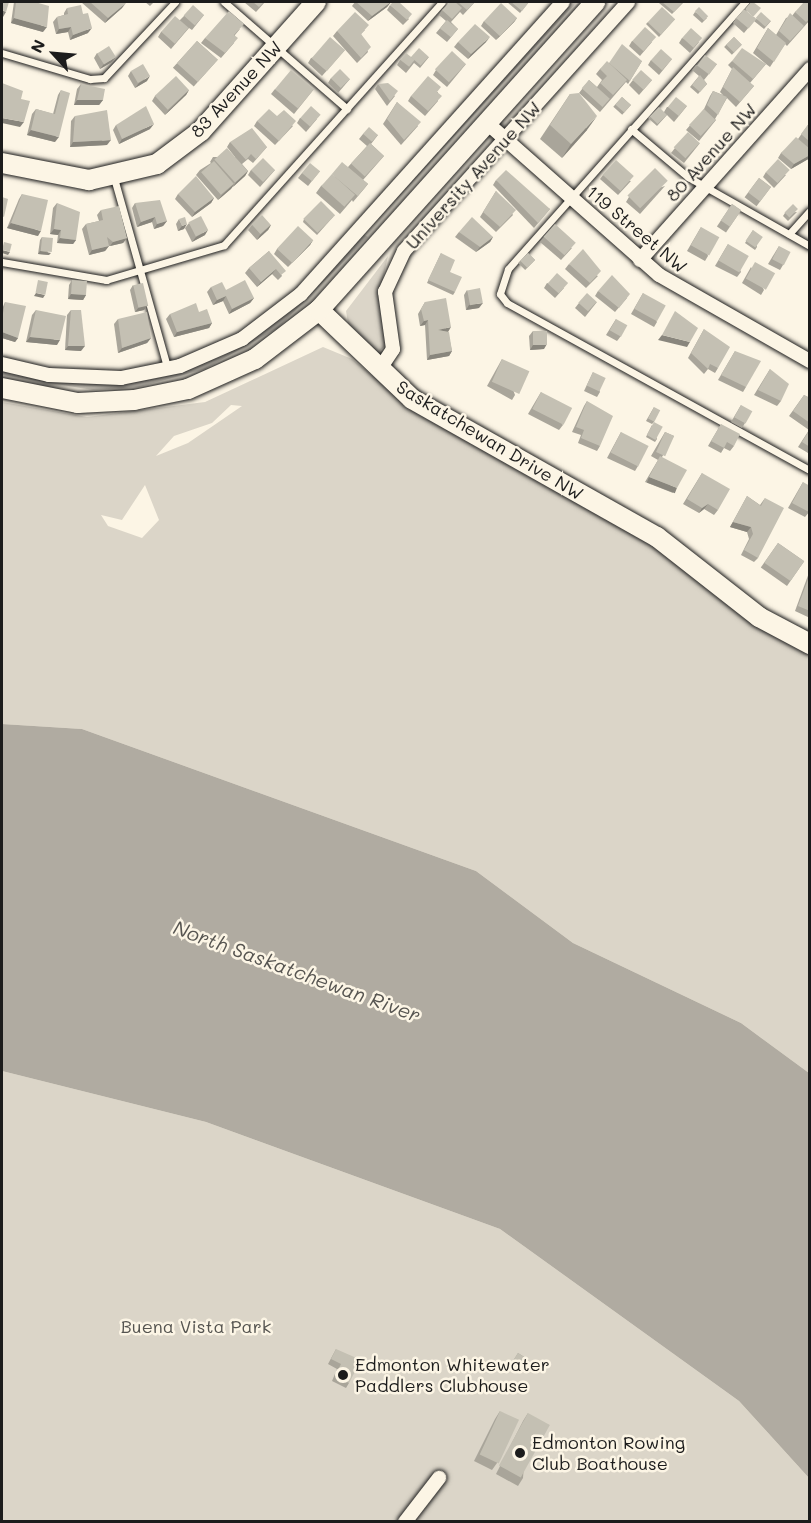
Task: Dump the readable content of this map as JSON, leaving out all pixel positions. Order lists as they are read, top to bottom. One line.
{"streets":{"street":["83 Avenue NW","80 Avenue NW","University Avenue NW","119 Street NW","Saskatchewan Drive NW"]},"crossings":[["80 Avenue NW","119 Street NW"],["University Avenue NW","119 Street NW"],["University Avenue NW","Saskatchewan Drive NW"]],"water":["North Saskatchewan River"],"parks":["Buena Vista Park"],"places":["Edmonton Whitewater Paddlers Clubhouse","Edmonton Rowing Club Boathouse"],"north":"top left"}
